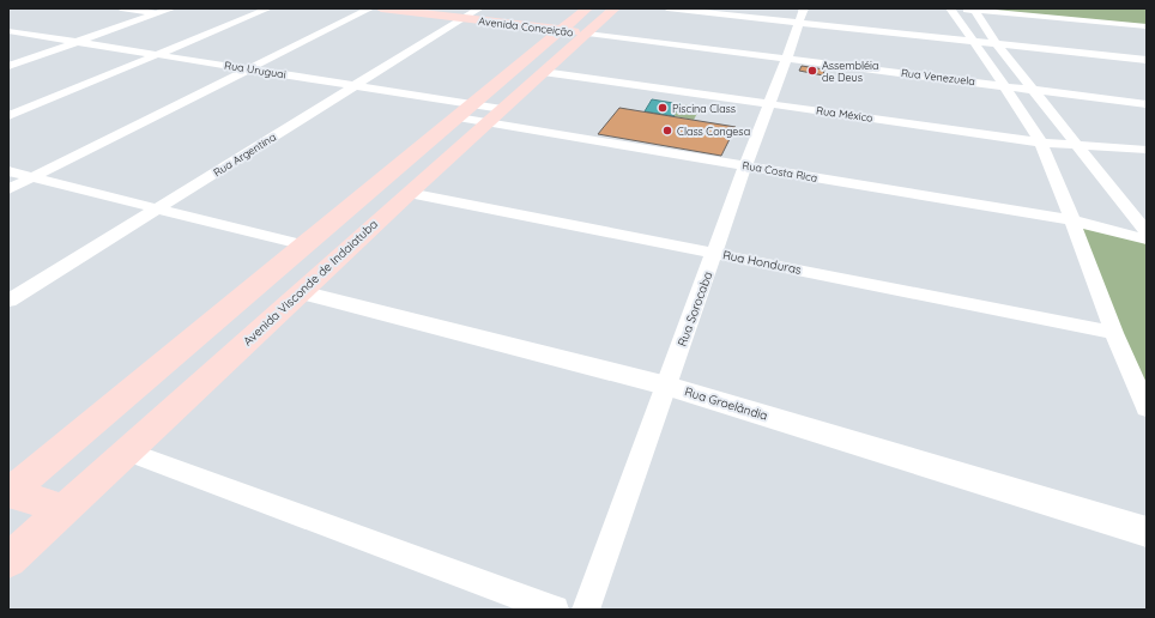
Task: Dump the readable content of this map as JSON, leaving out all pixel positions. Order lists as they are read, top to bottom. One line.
{"streets":{"main road":["Avenida Conceição","Avenida Visconde de Indaiatuba"],"street":["Rua Uruguai","Rua Venezuela","Rua México","Rua Argentina","Rua Costa Rica","Rua Honduras","Rua Sorocaba","Rua Groelândia"]},"crossings":[["Avenida Conceição","Rua Venezuela"],["Avenida Conceição","Rua Argentina"],["Avenida Conceição","Avenida Visconde de Indaiatuba"],["Rua Uruguai","Rua Argentina"],["Rua Uruguai","Rua Costa Rica"],["Rua Uruguai","Avenida Visconde de Indaiatuba"],["Rua Venezuela","Avenida Visconde de Indaiatuba"],["Rua Venezuela","Rua Sorocaba"],["Rua México","Avenida Visconde de Indaiatuba"],["Rua México","Rua Sorocaba"],["Rua Costa Rica","Avenida Visconde de Indaiatuba"],["Rua Costa Rica","Rua Sorocaba"],["Rua Honduras","Avenida Visconde de Indaiatuba"],["Rua Honduras","Rua Sorocaba"],["Avenida Visconde de Indaiatuba","Rua Groelândia"],["Rua Sorocaba","Rua Groelândia"]],"places":["Assembléia de Deus","Piscina Class","Class Congesa"]}
